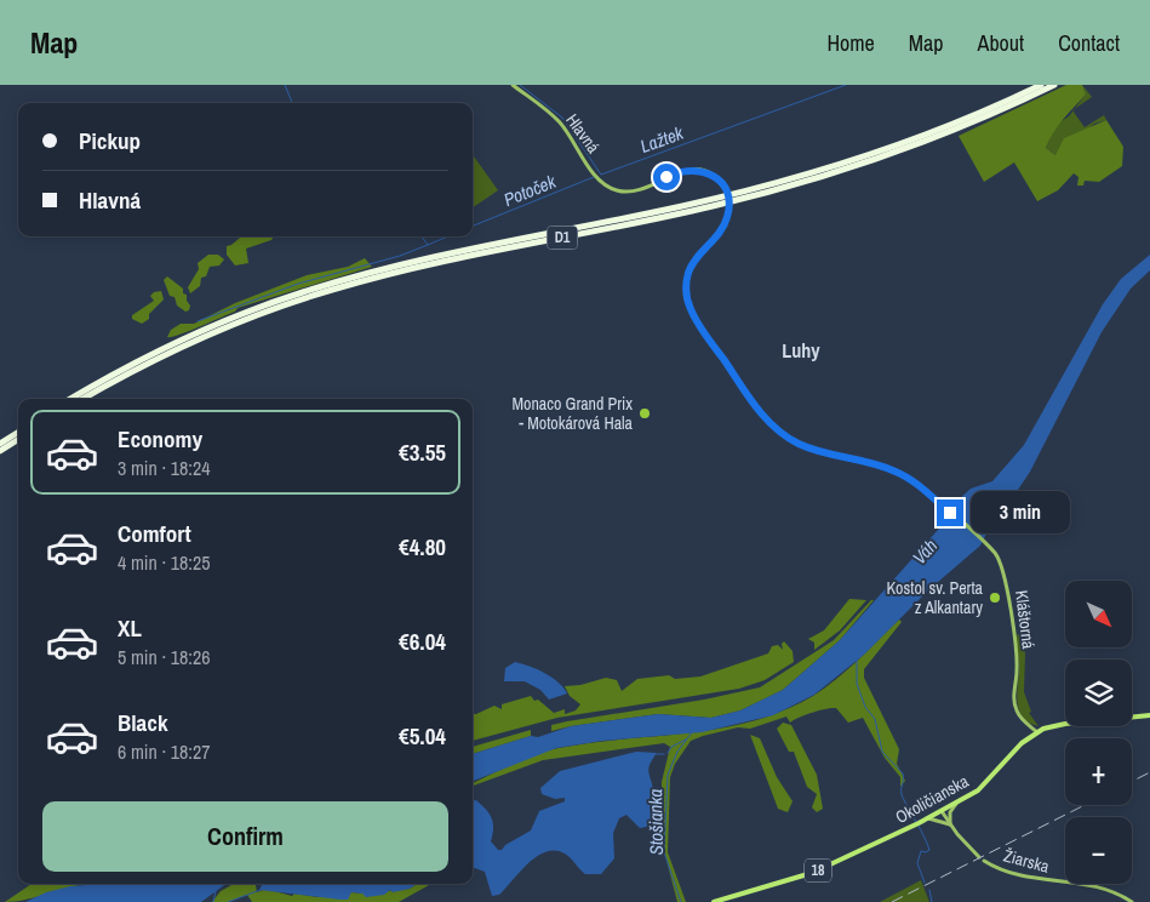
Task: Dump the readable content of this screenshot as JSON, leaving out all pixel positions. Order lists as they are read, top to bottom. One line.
{"streets":{"highway":["D1"],"main road":["Okoličianska","18"],"street":["Hlavná","Kláštorná","Žiarska"]},"crossings":[["Hlavná","Kláštorná"],["Kláštorná","Okoličianska"],["Okoličianska","Žiarska"]],"districts":["Luhy"],"water":["Lažtek","Potoček","Váh","Stošianka"],"places":["Monaco Grand Prix - Motokárová Hala","Kostol sv. Perta z Alkantary"],"north":"bottom right","page":{"header":"Map","nav":["Home","Map","About","Contact"],"banner":["Pickup","Hlavná"],"list":[{"name":"Economy","note":"3 min · 18:24","value":"€3.55"},{"name":"Comfort","note":"4 min · 18:25","value":"€4.80"},{"name":"XL","note":"5 min · 18:26","value":"€6.04"},{"name":"Black","note":"6 min · 18:27","value":"€5.04"}],"bubble":"3 min","map_buttons":["+","−"],"buttons":"Confirm"}}
